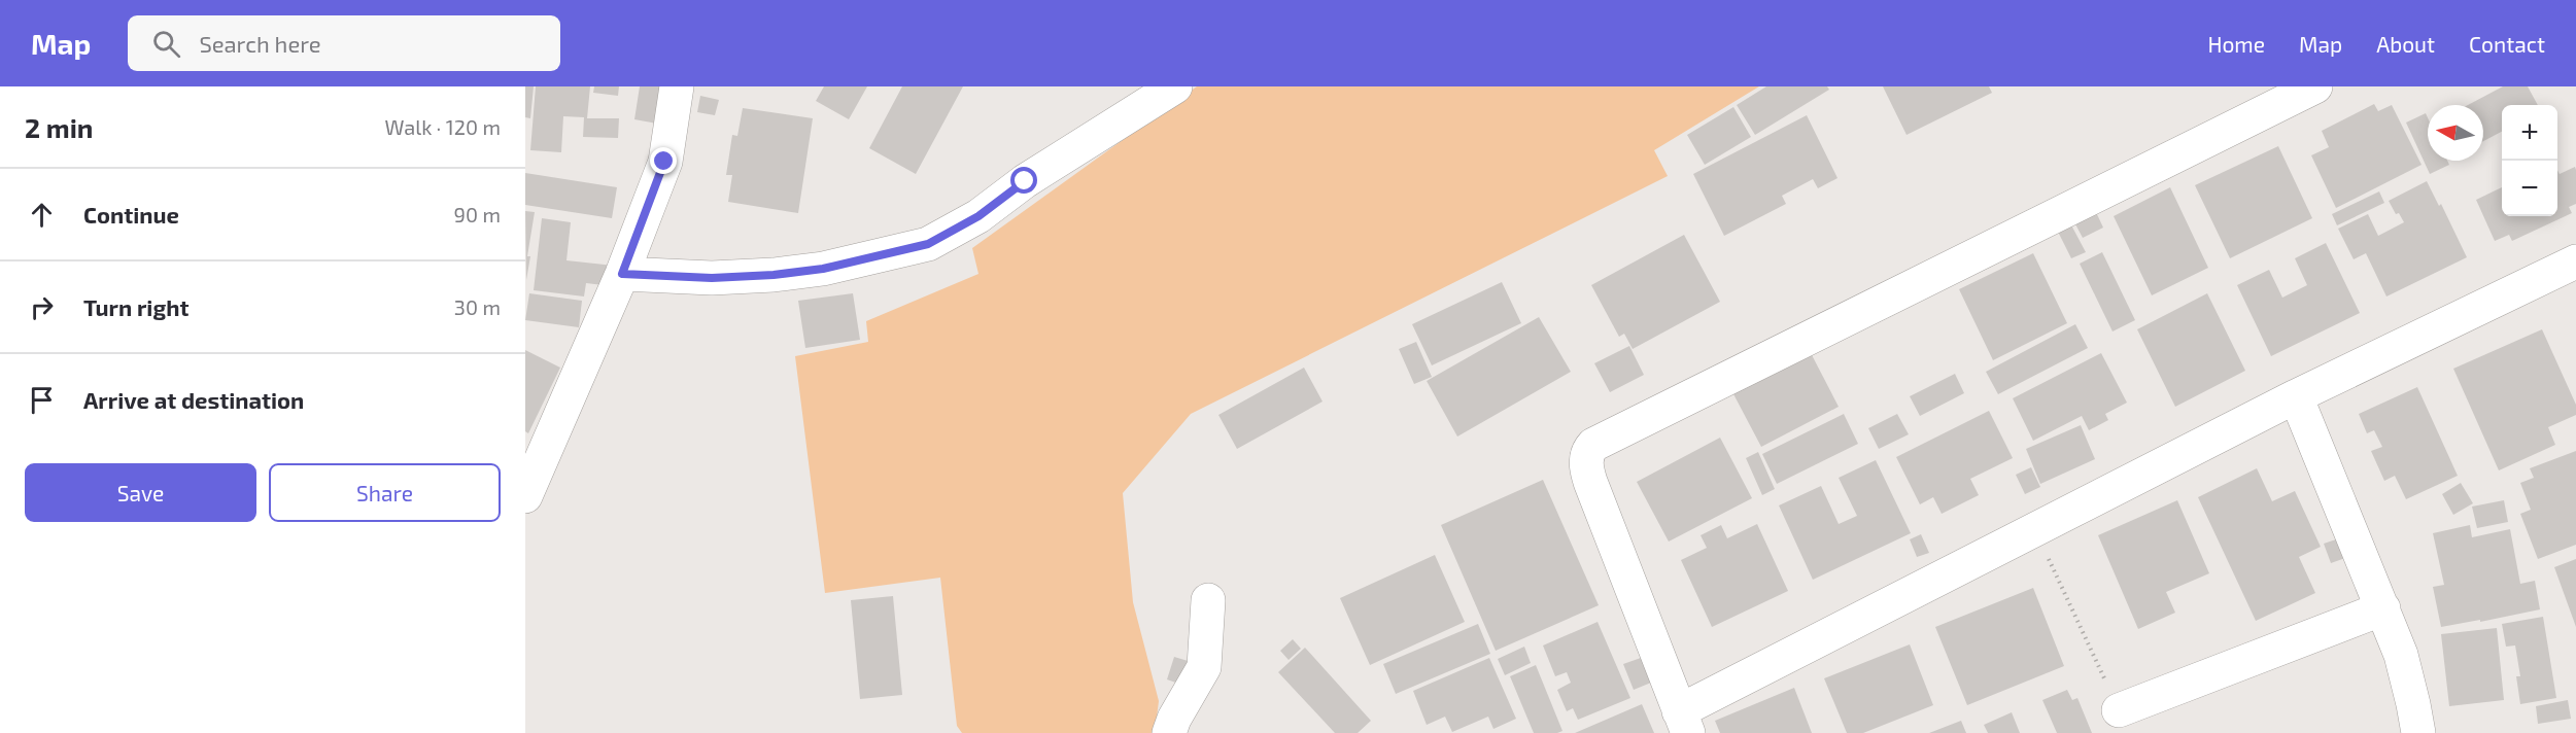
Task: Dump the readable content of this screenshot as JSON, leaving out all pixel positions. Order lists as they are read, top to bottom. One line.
{"north":"left","page":{"header":"Map","search":"Search here","nav":["Home","Map","About","Contact"],"heading":["2 min","Walk · 120 m"],"map_buttons":["+","−"],"list":[["Continue","90 m"],["Turn right","30 m"],"Arrive at destination"],"buttons":["Save","Share"]}}
